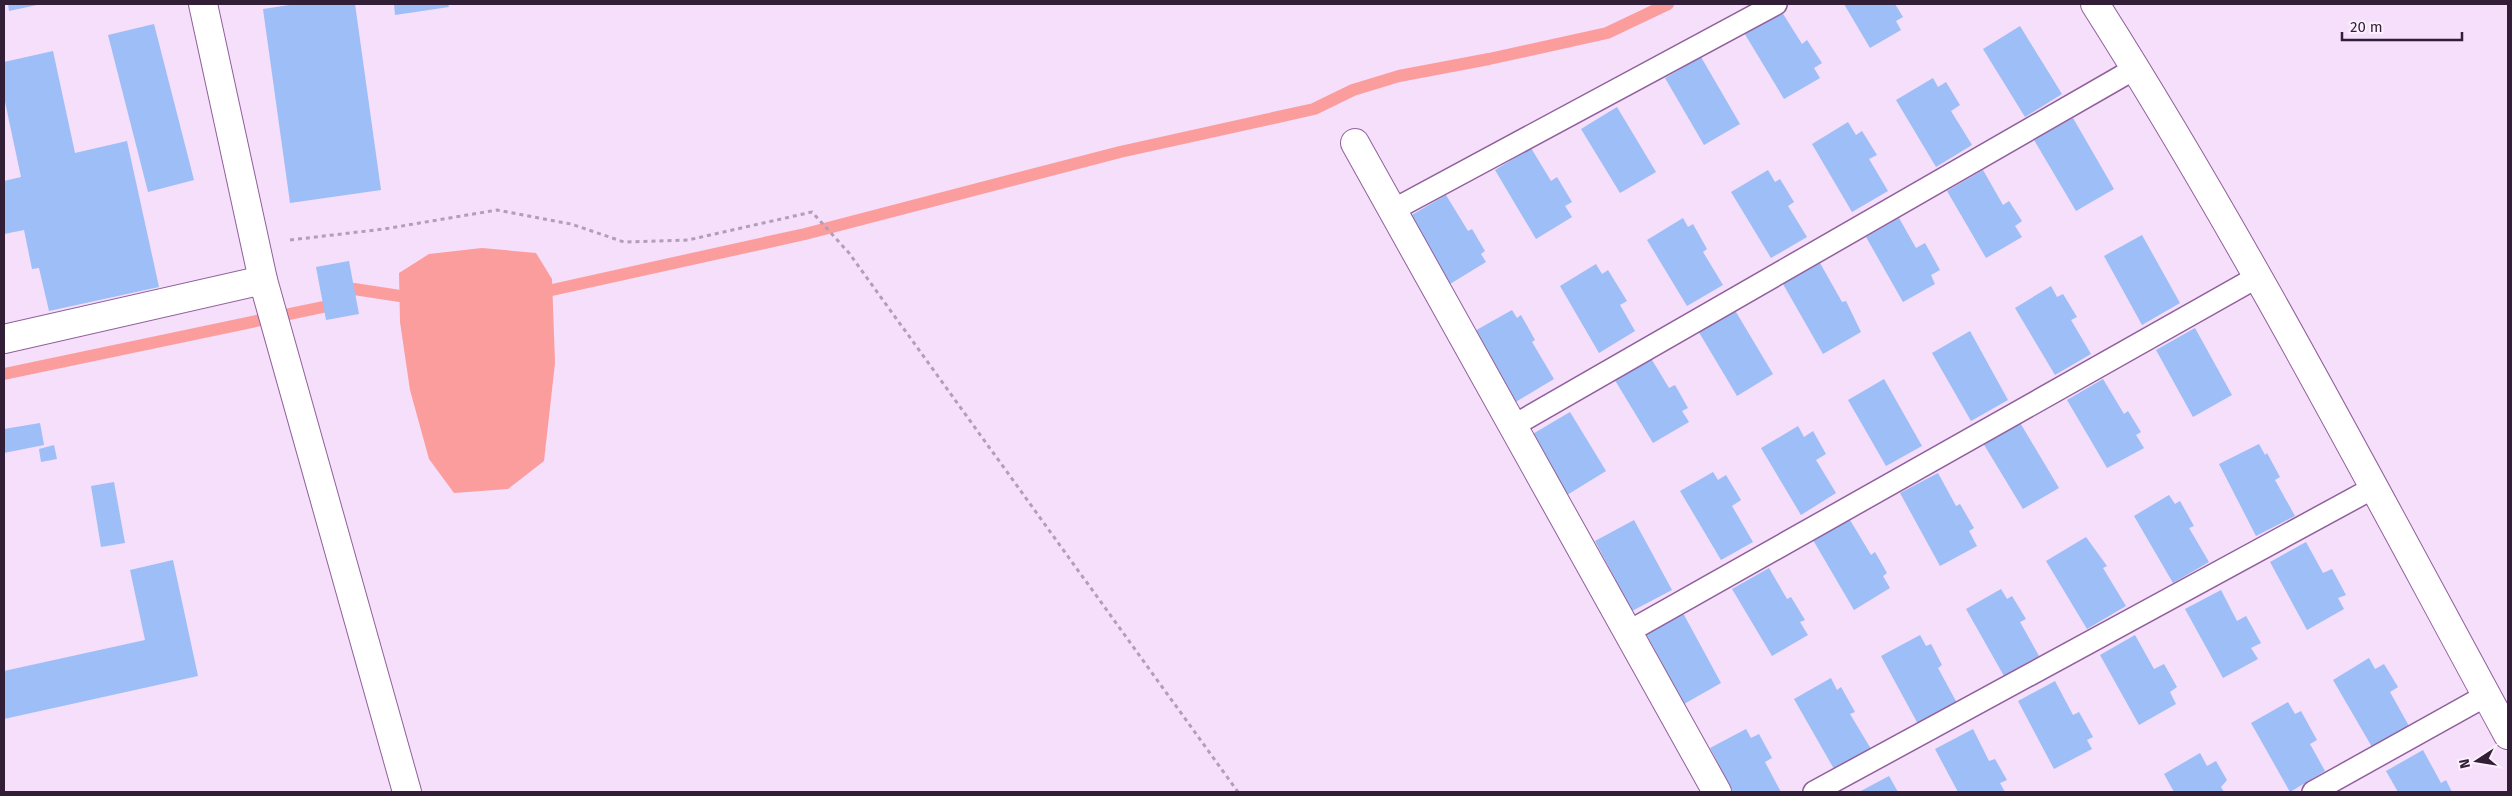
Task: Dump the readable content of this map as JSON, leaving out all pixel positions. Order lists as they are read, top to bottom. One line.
{"scale_bar":"20 m","north":"left"}
